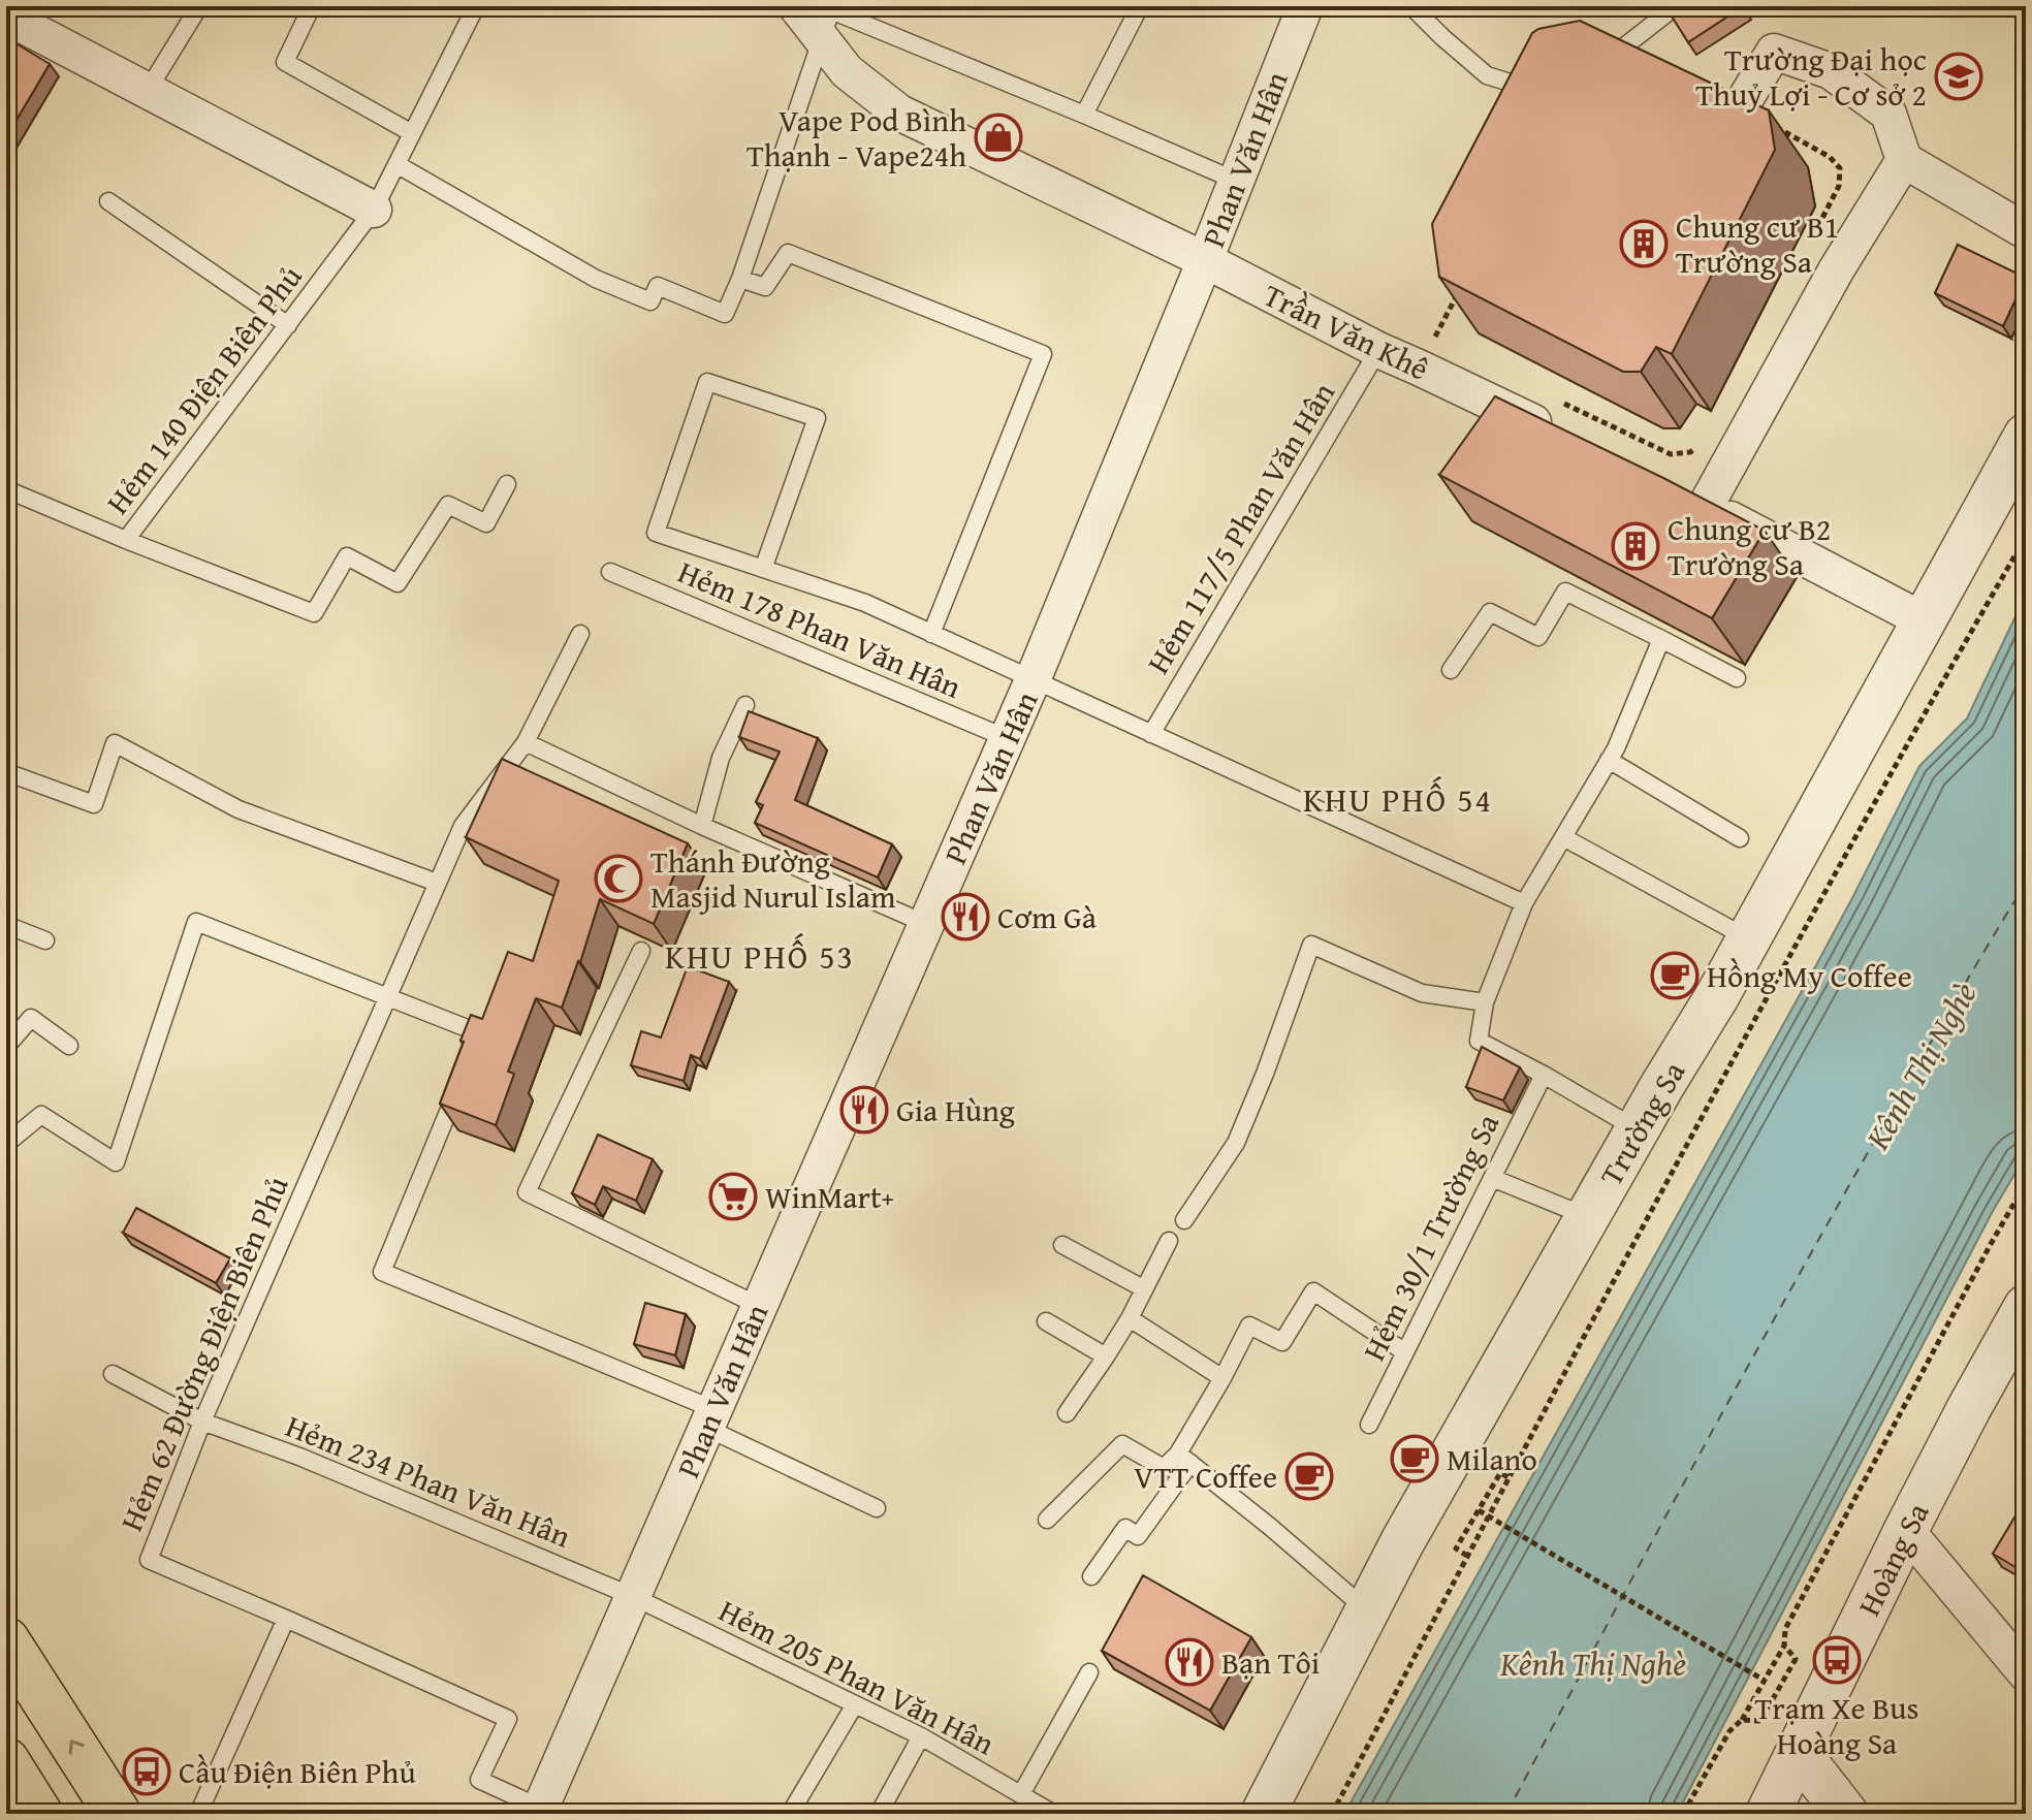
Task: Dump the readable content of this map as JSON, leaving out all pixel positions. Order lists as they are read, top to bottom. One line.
{"streets":{"street":["Phan Văn Hân","Trần Văn Khê","Trường Sa","Hoàng Sa"],"lane":["Hẻm 140 Điện Biên Phủ","Hẻm 117/5 Phan Văn Hân","Hẻm 178 Phan Văn Hân","Hẻm 30/1 Trường Sa","Hẻm 62 Đường Điện Biên Phủ","Hẻm 234 Phan Văn Hân","Hẻm 205 Phan Văn Hân"]},"crossings":[["Phan Văn Hân","Trần Văn Khê"],["Phan Văn Hân","Hẻm 178 Phan Văn Hân"],["Phan Văn Hân","Hẻm 234 Phan Văn Hân"],["Phan Văn Hân","Hẻm 205 Phan Văn Hân"],["Trần Văn Khê","Hẻm 117/5 Phan Văn Hân"],["Hẻm 62 Đường Điện Biên Phủ","Hẻm 234 Phan Văn Hân"],["Hẻm 234 Phan Văn Hân","Hẻm 205 Phan Văn Hân"]],"districts":["KHU PHỐ 54","KHU PHỐ 53"],"water":["Kênh Thị Nghè"],"places":{"school or university":["Trường Đại học Thuỷ Lợi - Cơ sở 2"],"shop":["Vape Pod Bình Thạnh - Vape24h"],"building":["Chung cư B1 Trường Sa","Chung cư B2 Trường Sa"],"mosque":["Thánh Đường Masjid Nurul Islam"],"restaurant":["Cơm Gà","Gia Hùng","Bạn Tôi"],"cafe":["Hồng My Coffee","Milano","VTT Coffee"],"supermarket":["WinMart+"],"bus stop":["Trạm Xe Bus Hoàng Sa","Cầu Điện Biên Phủ"]}}
